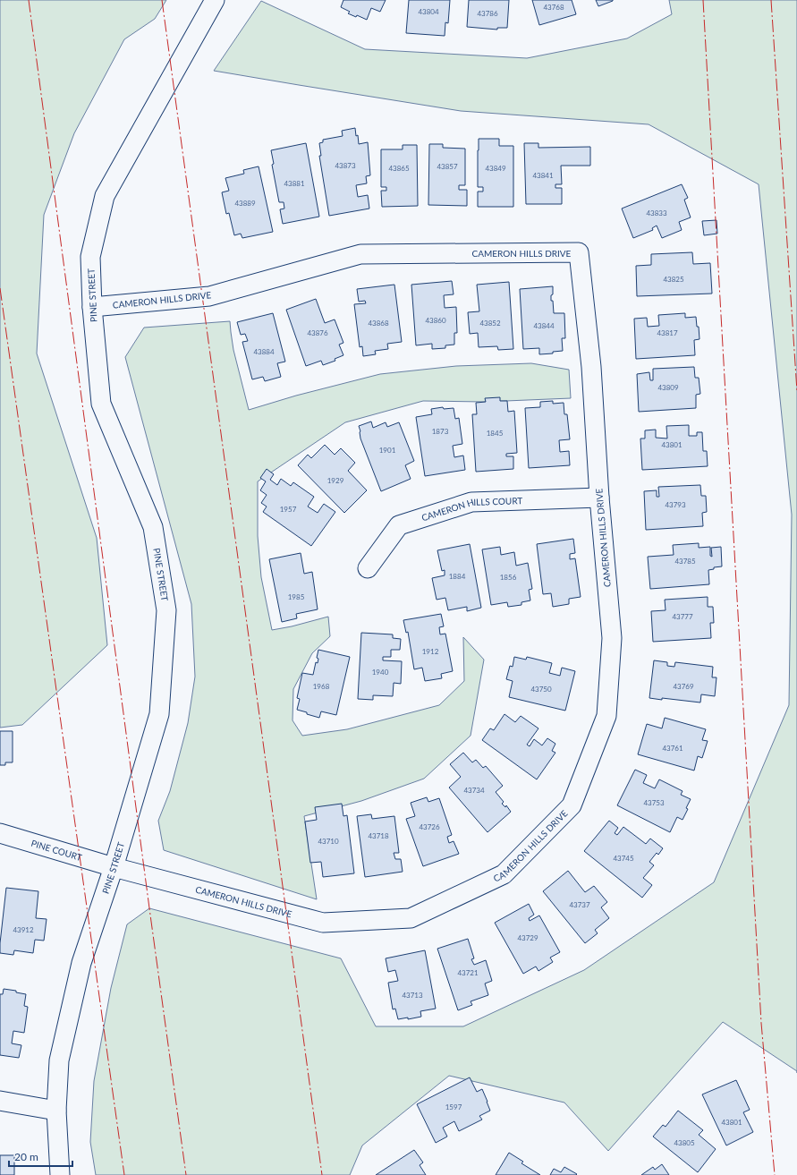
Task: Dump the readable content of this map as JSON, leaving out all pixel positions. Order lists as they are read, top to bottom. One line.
{"streets":{"street":["CAMERON HILLS DRIVE","PINE STREET","CAMERON HILLS COURT","PINE COURT"]},"crossings":[["CAMERON HILLS DRIVE","PINE STREET"],["CAMERON HILLS DRIVE","CAMERON HILLS COURT"],["CAMERON HILLS DRIVE","PINE COURT"],["PINE STREET","PINE COURT"]],"house_numbers":["43768","43804","43786","43873","43857","43865","43849","43841","43881","43889","43833","43825","43860","43868","43852","43844","43876","43817","43884","43809","1873","1845","43801","1901","1929","43793","1957","43785","1884","1856","1985","43777","1912","1940","1968","43769","43750","43761","43734","43753","43726","43718","43710","43745","43737","43912","43729","43721","43713","1597","43801","43805"],"scale_bar":"20 m"}
